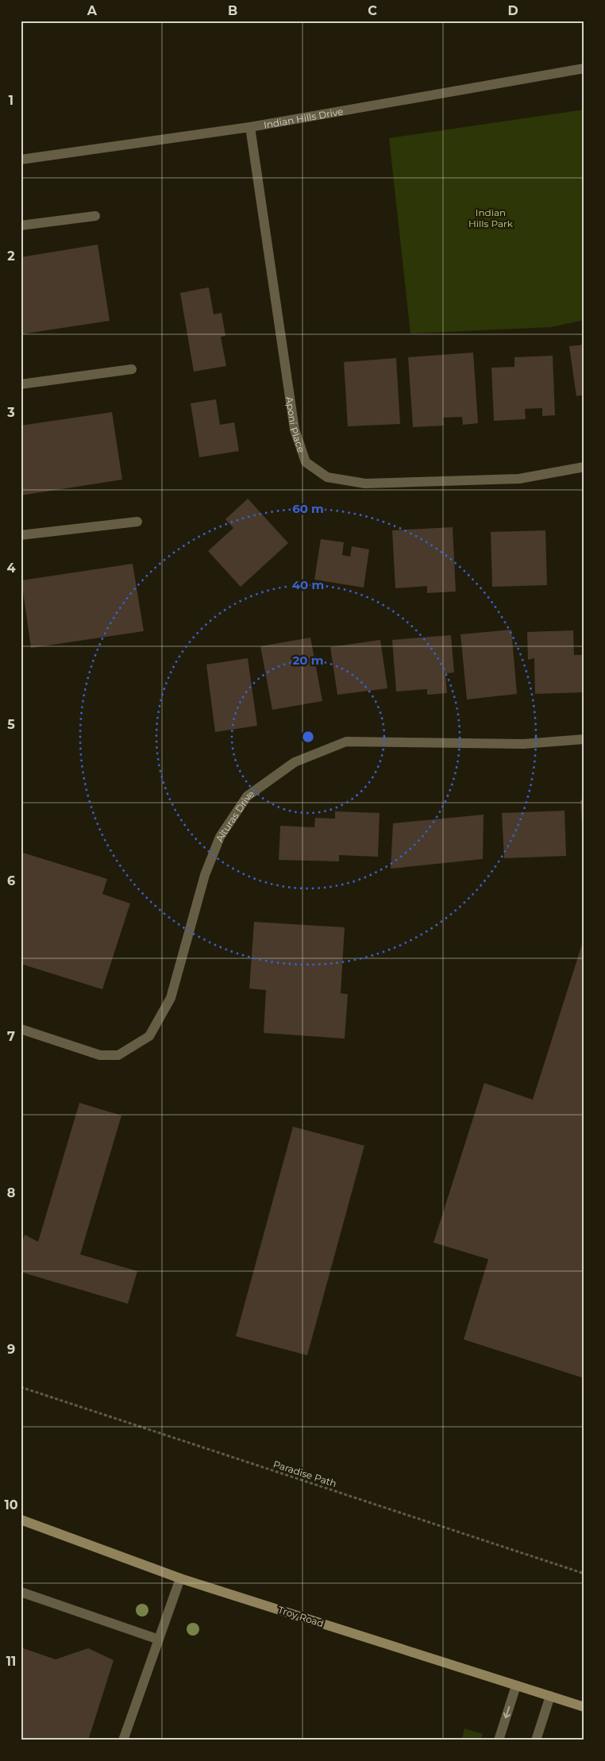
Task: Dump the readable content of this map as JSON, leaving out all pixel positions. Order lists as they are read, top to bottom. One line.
{"streets":{"main road":["Troy Road"],"street":["Indian Hills Drive","Aponi Place","Alturas Drive"],"path":["Paradise Path"]},"crossings":[["Indian Hills Drive","Aponi Place"]],"parks":["Indian Hills Park"],"grid":{"columns":["A","B","C","D"],"rows":["1","2","3","4","5","6","7","8","9","10","11"]},"rings":["60 m","40 m","20 m"]}
